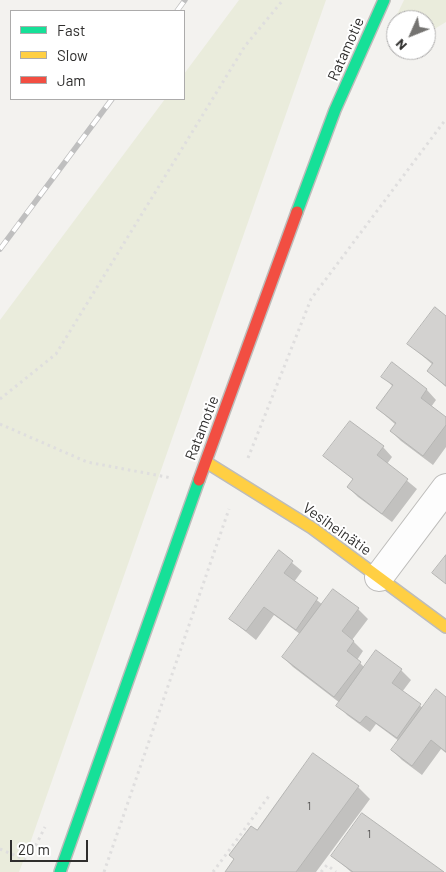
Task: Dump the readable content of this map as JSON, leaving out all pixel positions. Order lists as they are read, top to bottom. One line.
{"streets":{"street":["Ratamotie","Vesiheinätie"]},"crossings":[["Ratamotie","Vesiheinätie"]],"house_numbers":["1","1"],"legend":["Fast","Slow","Jam"],"scale_bar":"20 m","north":"bottom left"}
